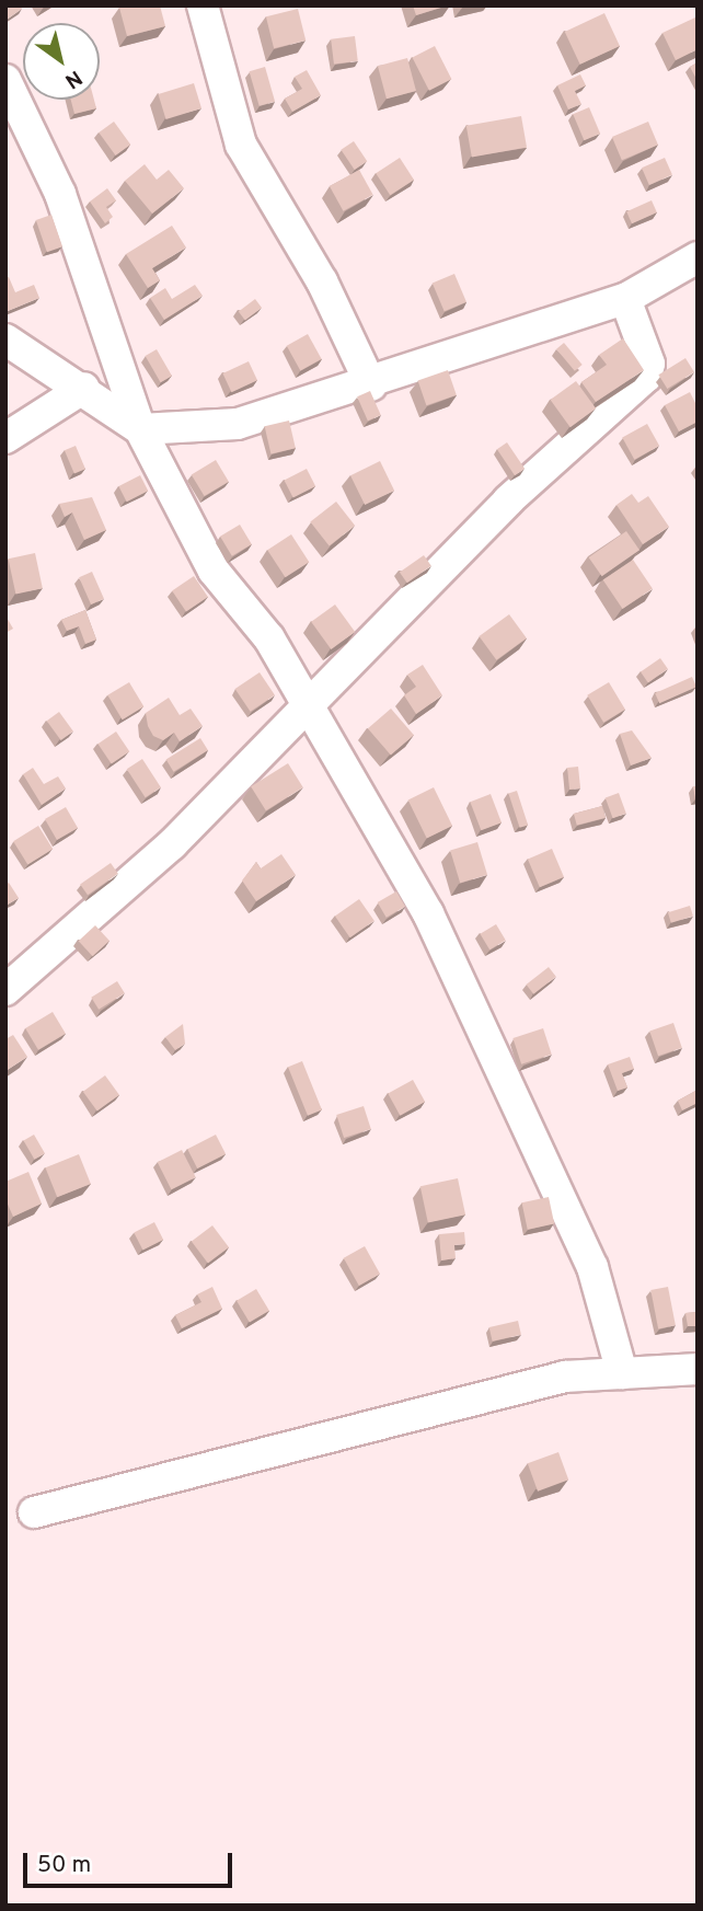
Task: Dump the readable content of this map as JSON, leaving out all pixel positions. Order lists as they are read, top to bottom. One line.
{"scale_bar":"50 m","north":"bottom right"}
